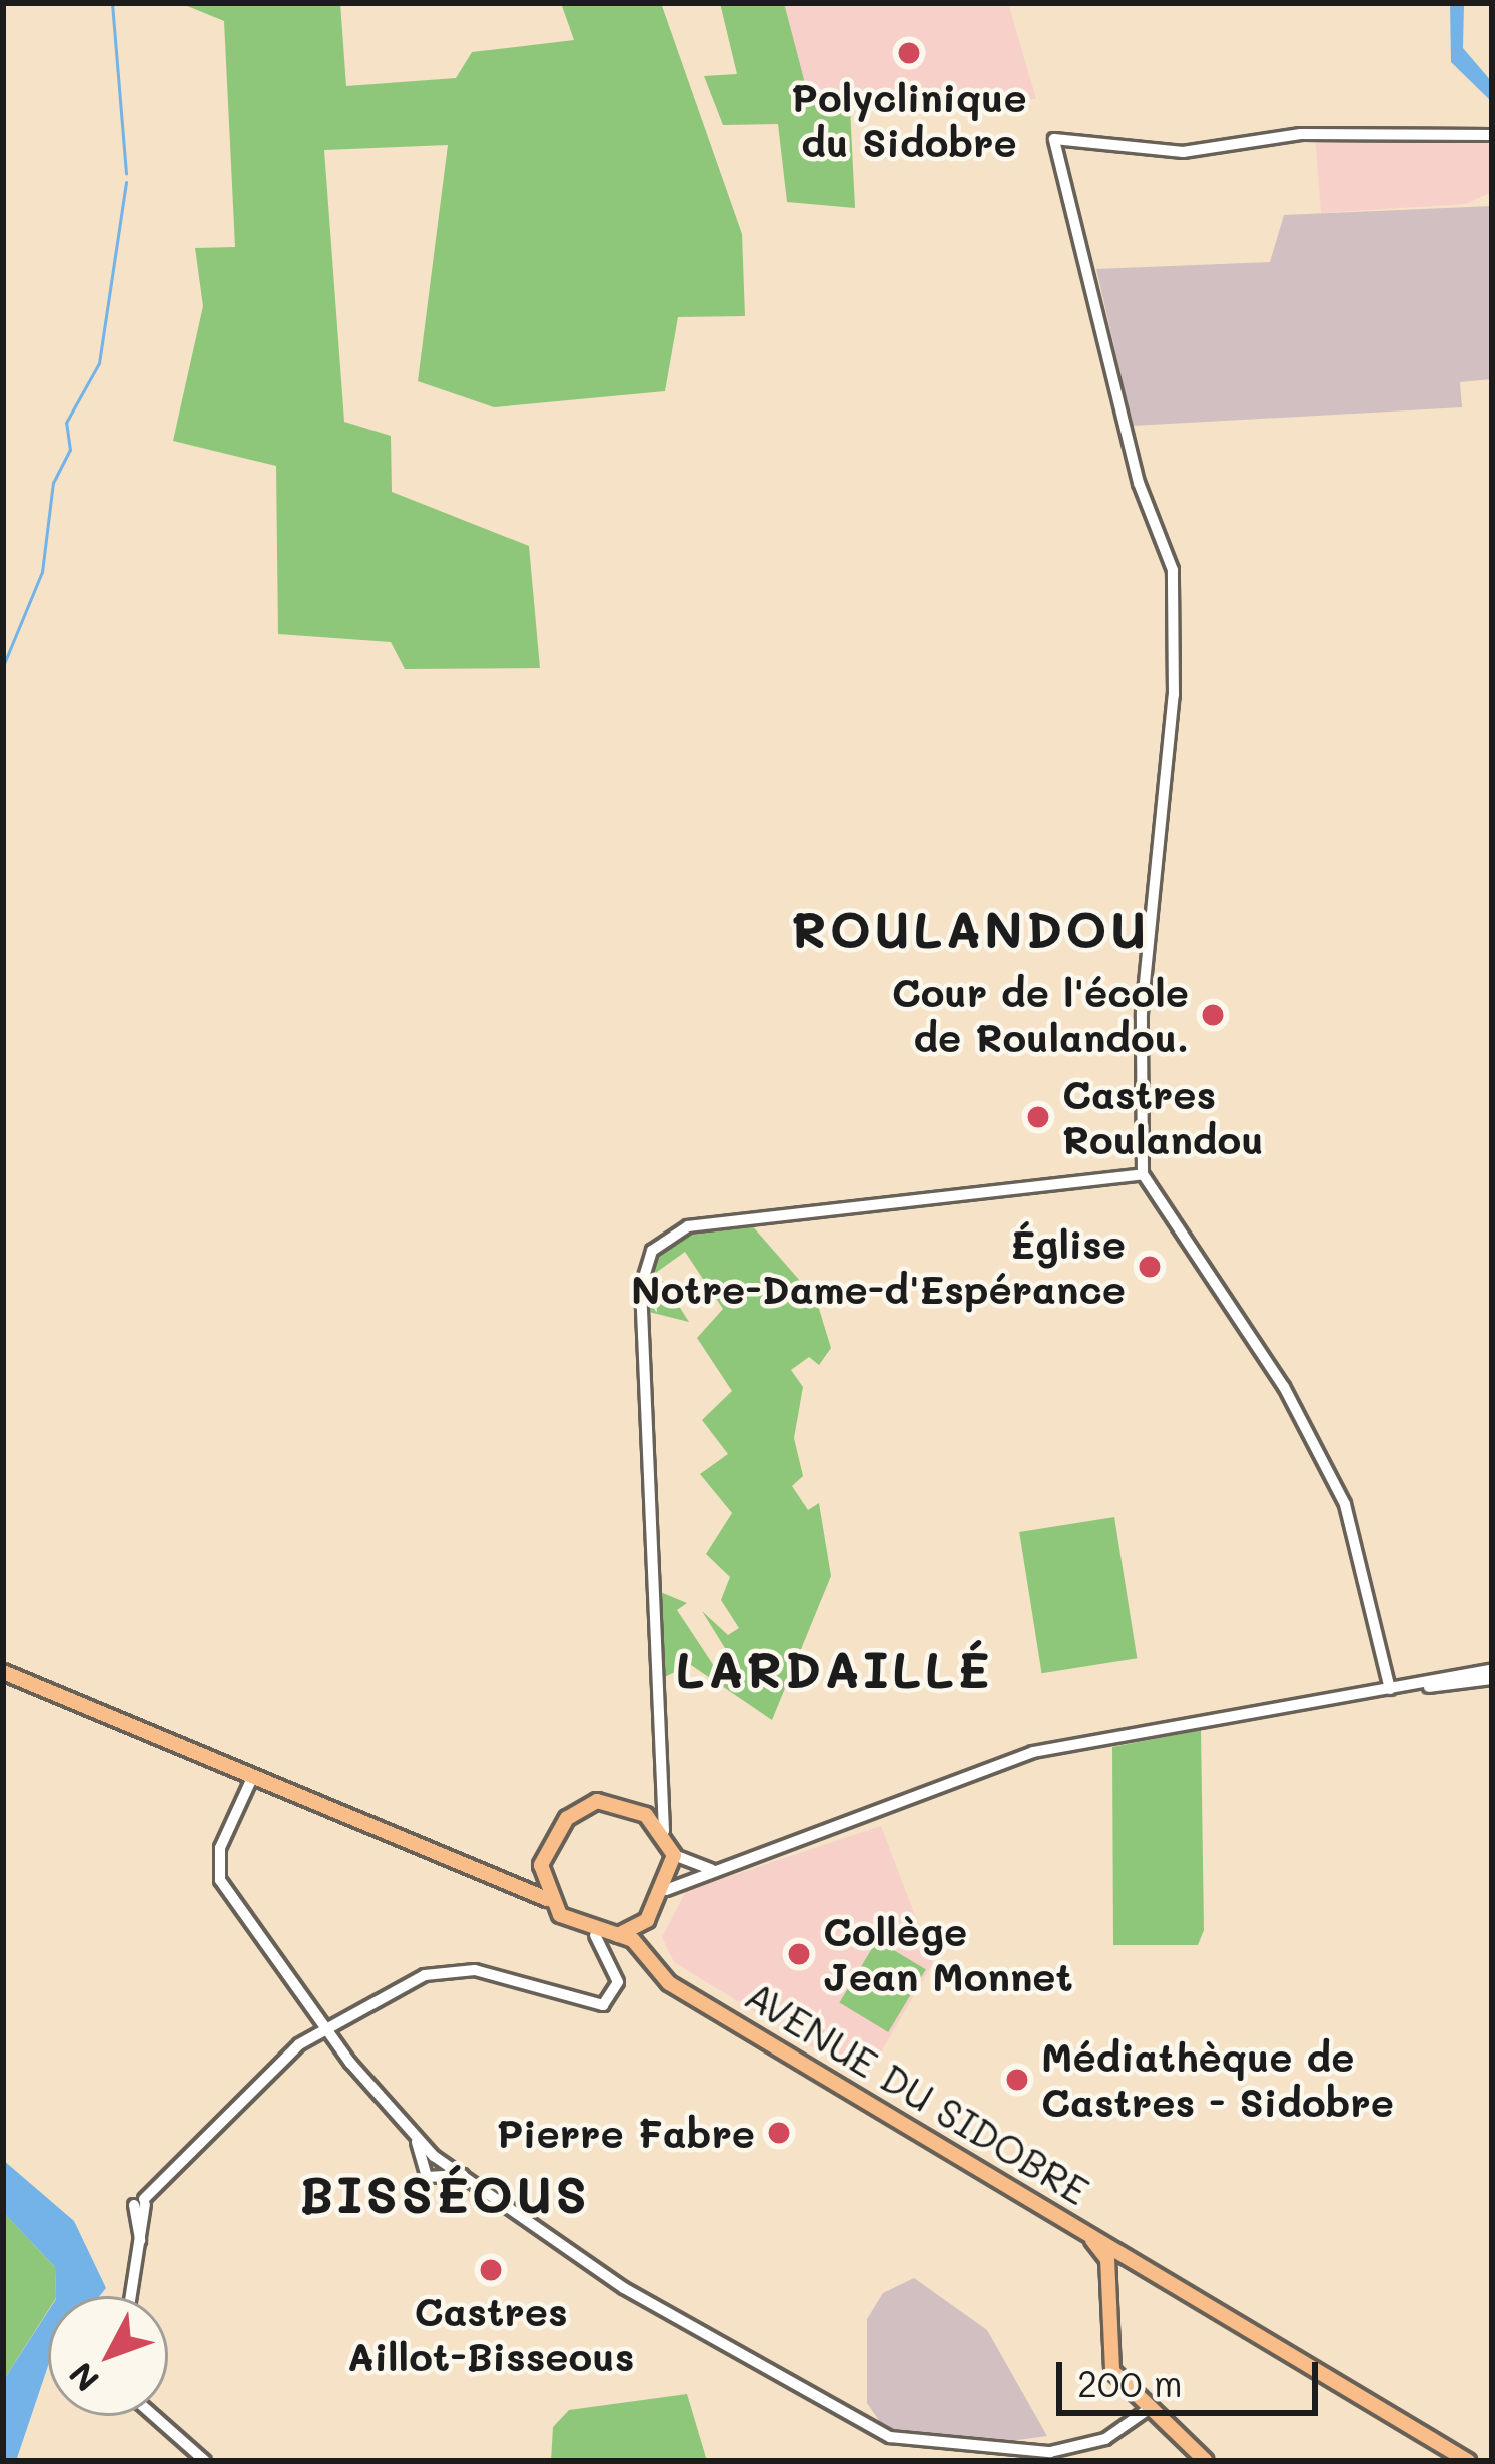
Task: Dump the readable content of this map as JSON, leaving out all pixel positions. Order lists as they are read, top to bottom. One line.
{"streets":{"main road":["AVENUE DU SIDOBRE"]},"districts":["ROULANDOU","LARDAILLÉ","BISSÉOUS"],"places":["Polyclinique du Sidobre","Cour de l'école de Roulandou.","Castres Roulandou","Église Notre-Dame-d'Espérance","Collège Jean Monnet","Médiathèque de Castres - Sidobre","Pierre Fabre","Castres Aillot-Bisseous"],"scale_bar":"200 m","north":"bottom left"}
